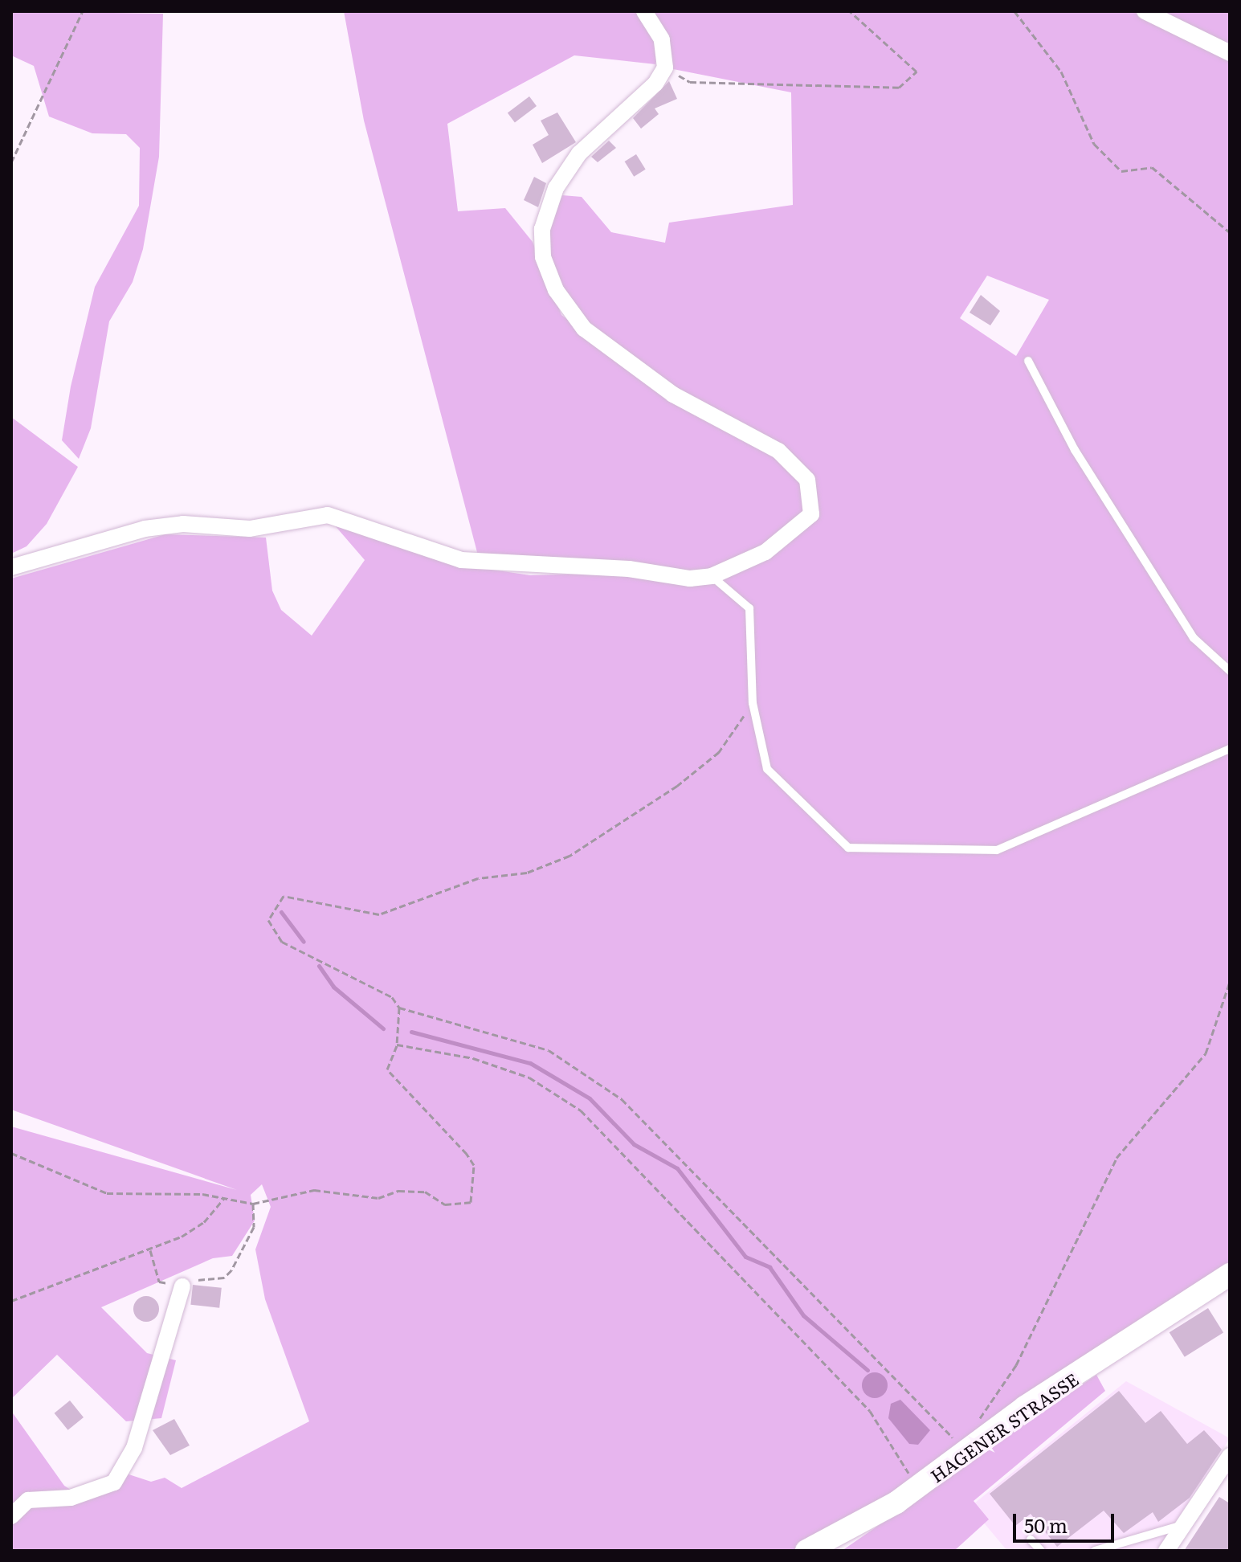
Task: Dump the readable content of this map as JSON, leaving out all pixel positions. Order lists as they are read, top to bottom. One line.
{"streets":{"main road":["HAGENER STRASSE"]},"scale_bar":"50 m"}
